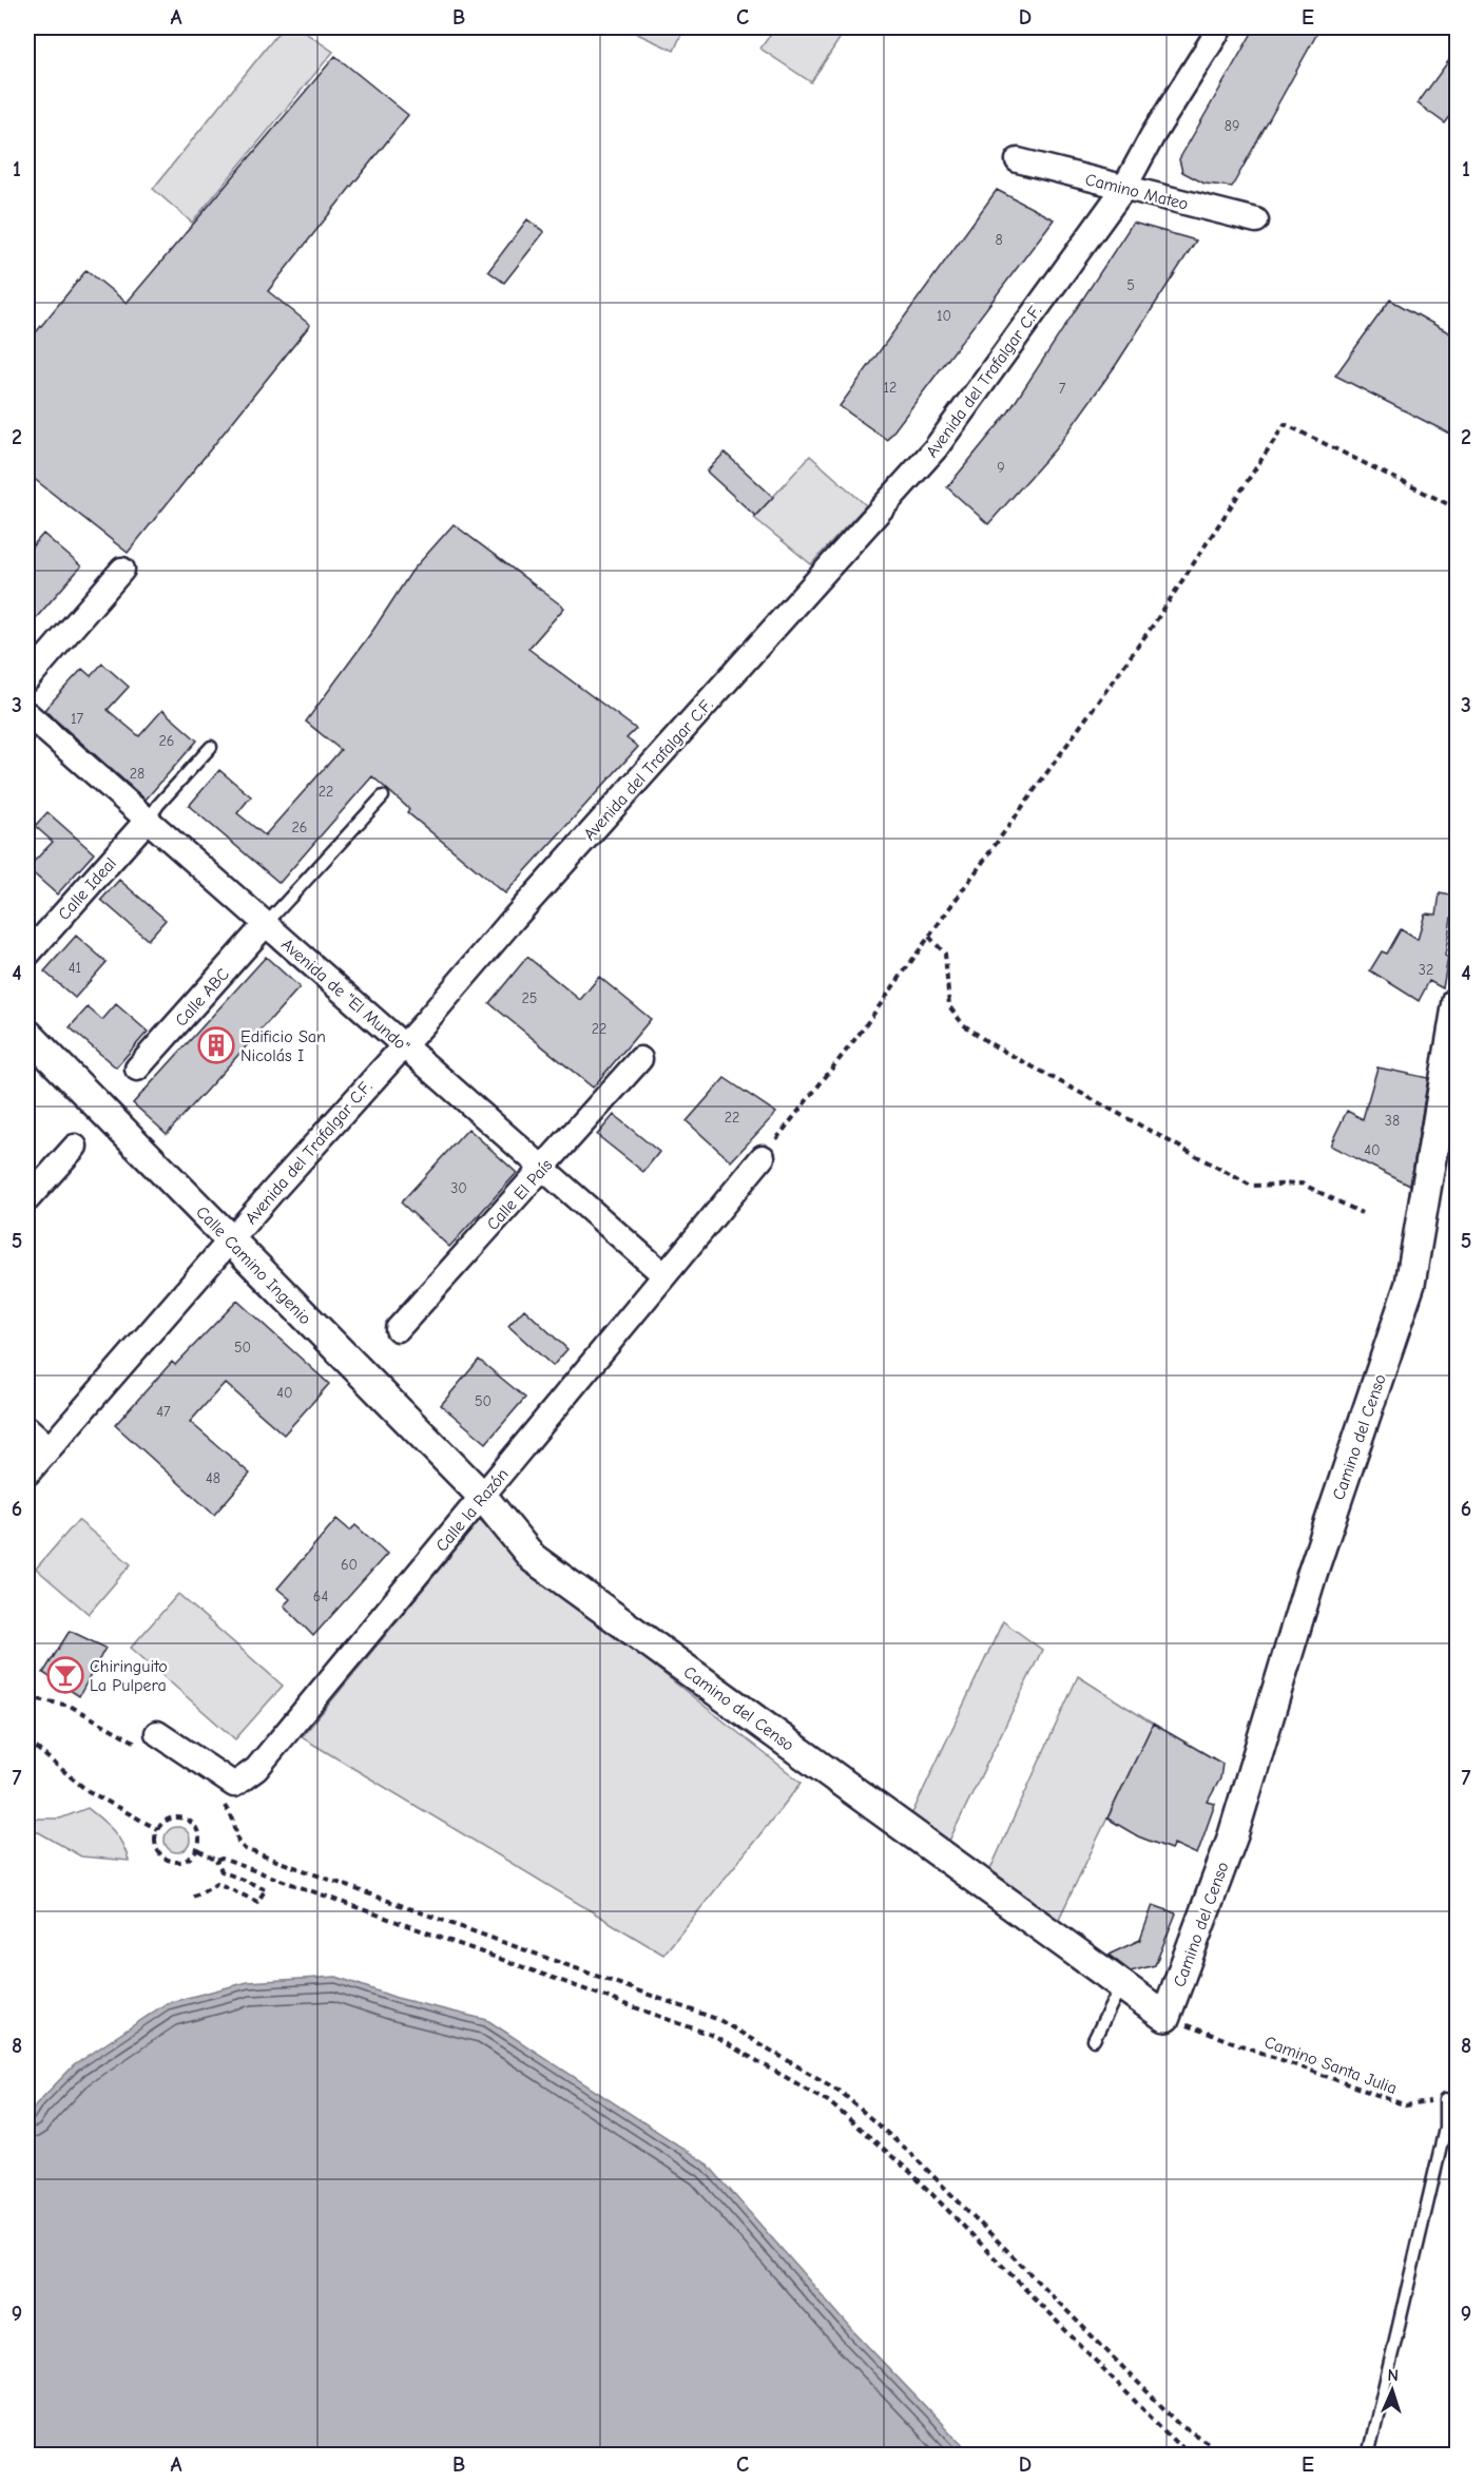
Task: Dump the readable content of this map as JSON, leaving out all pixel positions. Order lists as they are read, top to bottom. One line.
{"streets":{"street":["Camino Mateo","Avenida del Trafalgar C.F.","Calle Ideal","Avenida de \"El Mundo\"","Calle ABC","Calle El País","Calle Camino Ingenio","Camino del Censo","Calle la Razón"],"path":["Camino Santa Julia"]},"crossings":[["Camino Mateo","Avenida del Trafalgar C.F."],["Avenida del Trafalgar C.F.","Avenida de \"El Mundo\""],["Avenida del Trafalgar C.F.","Calle Camino Ingenio"],["Calle Ideal","Avenida de \"El Mundo\""],["Avenida de \"El Mundo\"","Calle ABC"],["Avenida de \"El Mundo\"","Calle El País"],["Avenida de \"El Mundo\"","Calle la Razón"],["Calle Camino Ingenio","Camino del Censo"],["Calle Camino Ingenio","Calle la Razón"],["Camino del Censo","Calle la Razón"],["Camino del Censo","Camino Santa Julia"]],"places":{"building":["Edificio San Nicolás I"],"bar":["Chiringuito La Pulpera"]},"house_numbers":["89","8","5","10","12","7","9","17","26","28","22","26","41","32","25","22","22","38","40","30","50","40","50","47","48","60","64"],"north":"top","grid":{"columns":["A","B","C","D","E"],"rows":["1","2","3","4","5","6","7","8","9"]}}
